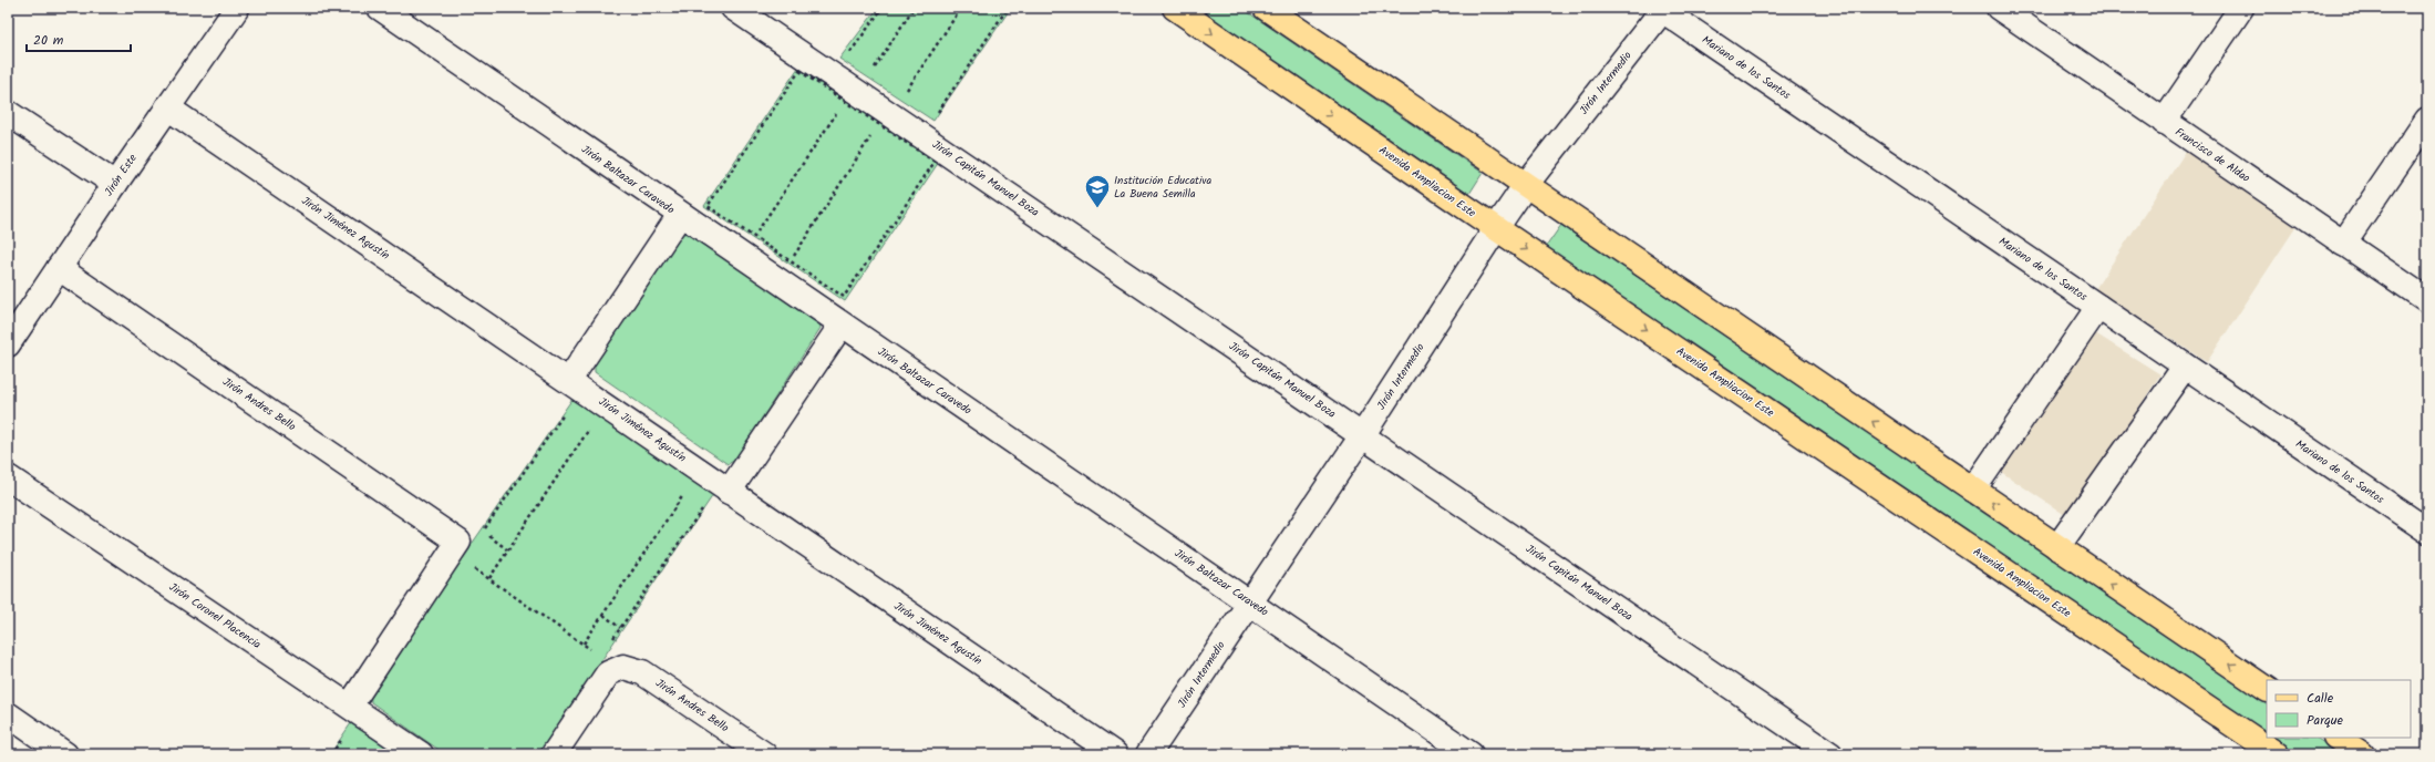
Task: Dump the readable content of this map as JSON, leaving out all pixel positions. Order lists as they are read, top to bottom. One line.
{"streets":{"main road":["Avenida Ampliacion Este"],"street":["Mariano de los Santos","Jirón Intermedio","Francisco de Aldao","Jirón Este","Jirón Capitán Manuel Boza","Jirón Baltazar Caravedo","Jirón Jiménez Agustín","Jirón Andres Bello","Jirón Coronel Placencia"]},"crossings":[["Mariano de los Santos","Jirón Intermedio"],["Jirón Intermedio","Jirón Capitán Manuel Boza"],["Jirón Intermedio","Jirón Baltazar Caravedo"],["Jirón Intermedio","Avenida Ampliacion Este"],["Jirón Este","Jirón Jiménez Agustín"],["Jirón Este","Jirón Andres Bello"],["Jirón Andres Bello","Jirón Coronel Placencia"]],"places":{"school or university":["Institución Educativa La Buena Semilla"]},"legend":["Calle","Parque"],"scale_bar":"20 m"}
